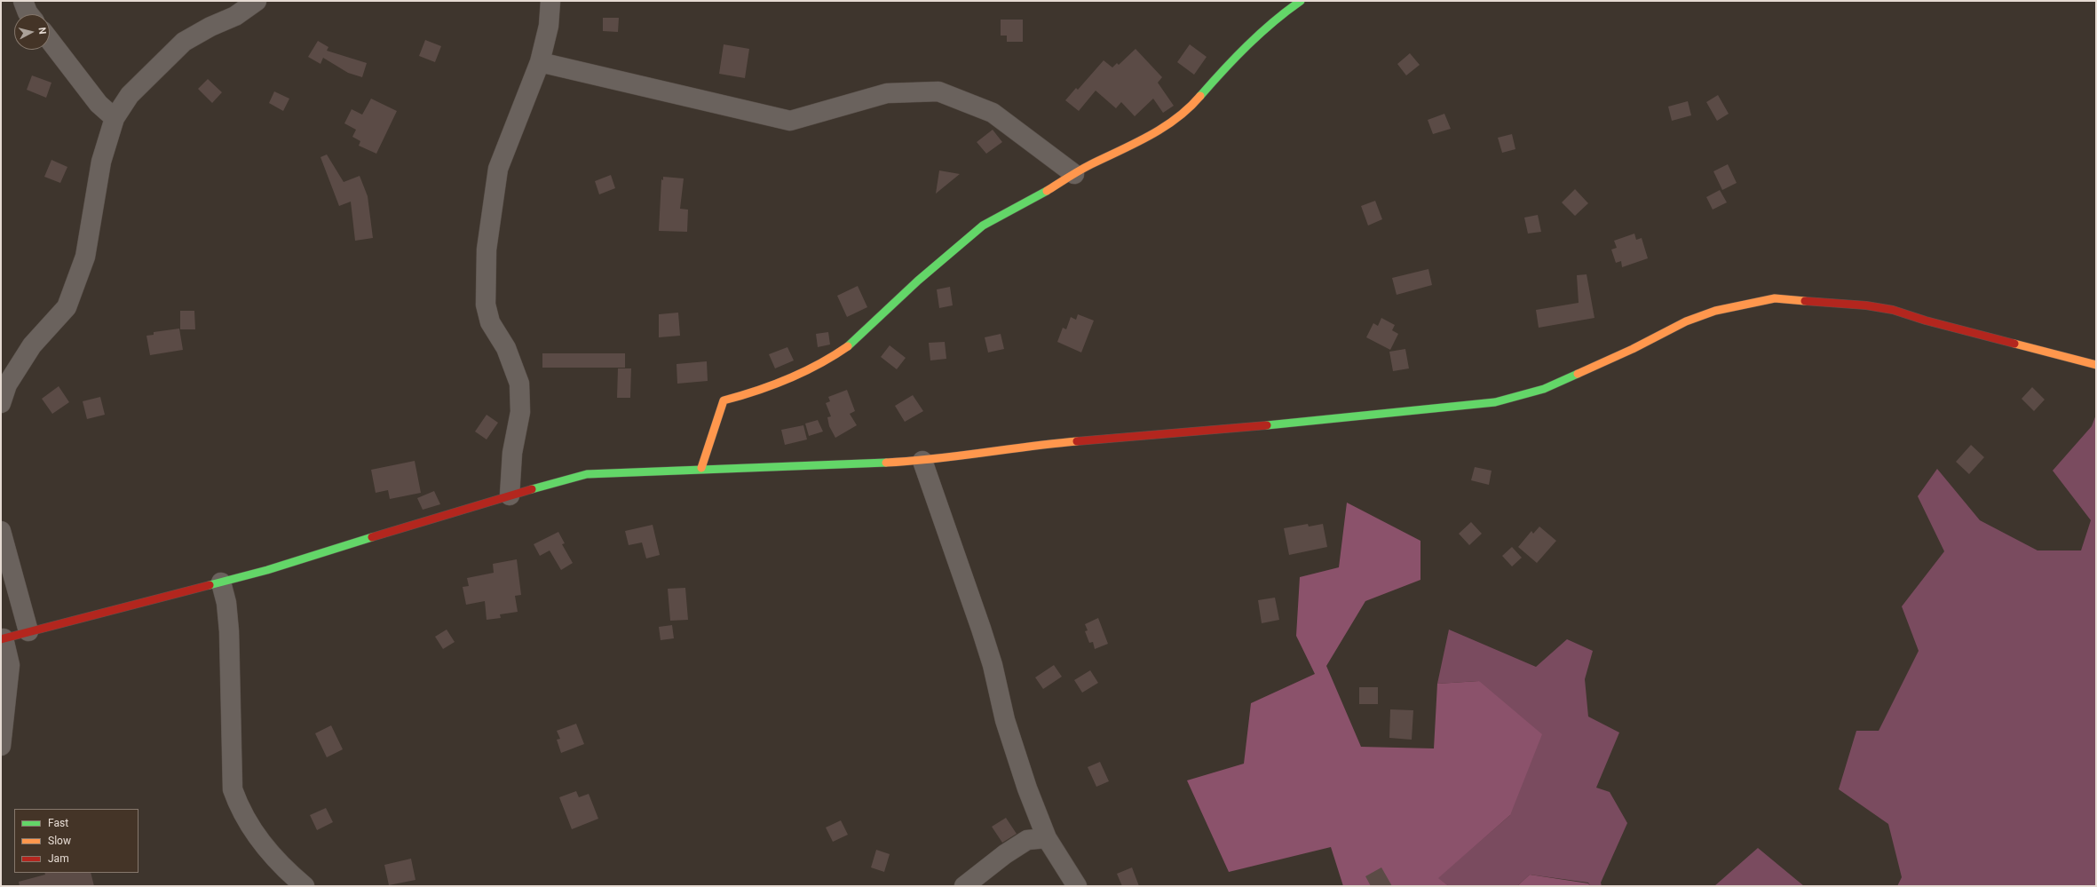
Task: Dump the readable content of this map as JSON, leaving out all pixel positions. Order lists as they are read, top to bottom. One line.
{"legend":["Fast","Slow","Jam"],"north":"right"}
